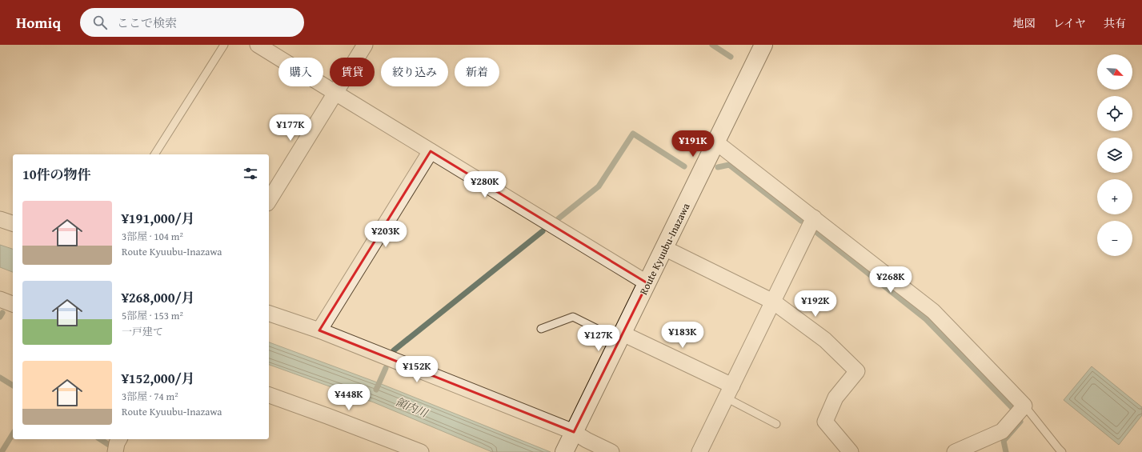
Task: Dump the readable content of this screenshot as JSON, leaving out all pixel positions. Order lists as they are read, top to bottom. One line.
{"streets":{"main road":["Route Kyuubu-Inazawa"]},"water":["領内川"],"north":"bottom right","page":{"header":"Homiq","search":"ここで検索","nav":["地図","レイヤ","共有"],"map_buttons":["+","−"],"chip":["購入","賃貸","絞り込み","新着"],"price":["¥177K","¥191K","¥280K","¥203K","¥268K","¥192K","¥183K","¥127K","¥152K","¥448K"],"heading":"10件の物件","list":[{"name":"¥191,000/月","note":"3部屋 · 104 m² · Route Kyuubu-Inazawa"},{"name":"¥268,000/月","note":"5部屋 · 153 m² · 一戸建て"},{"name":"¥152,000/月","note":"3部屋 · 74 m² · Route Kyuubu-Inazawa"}]}}
